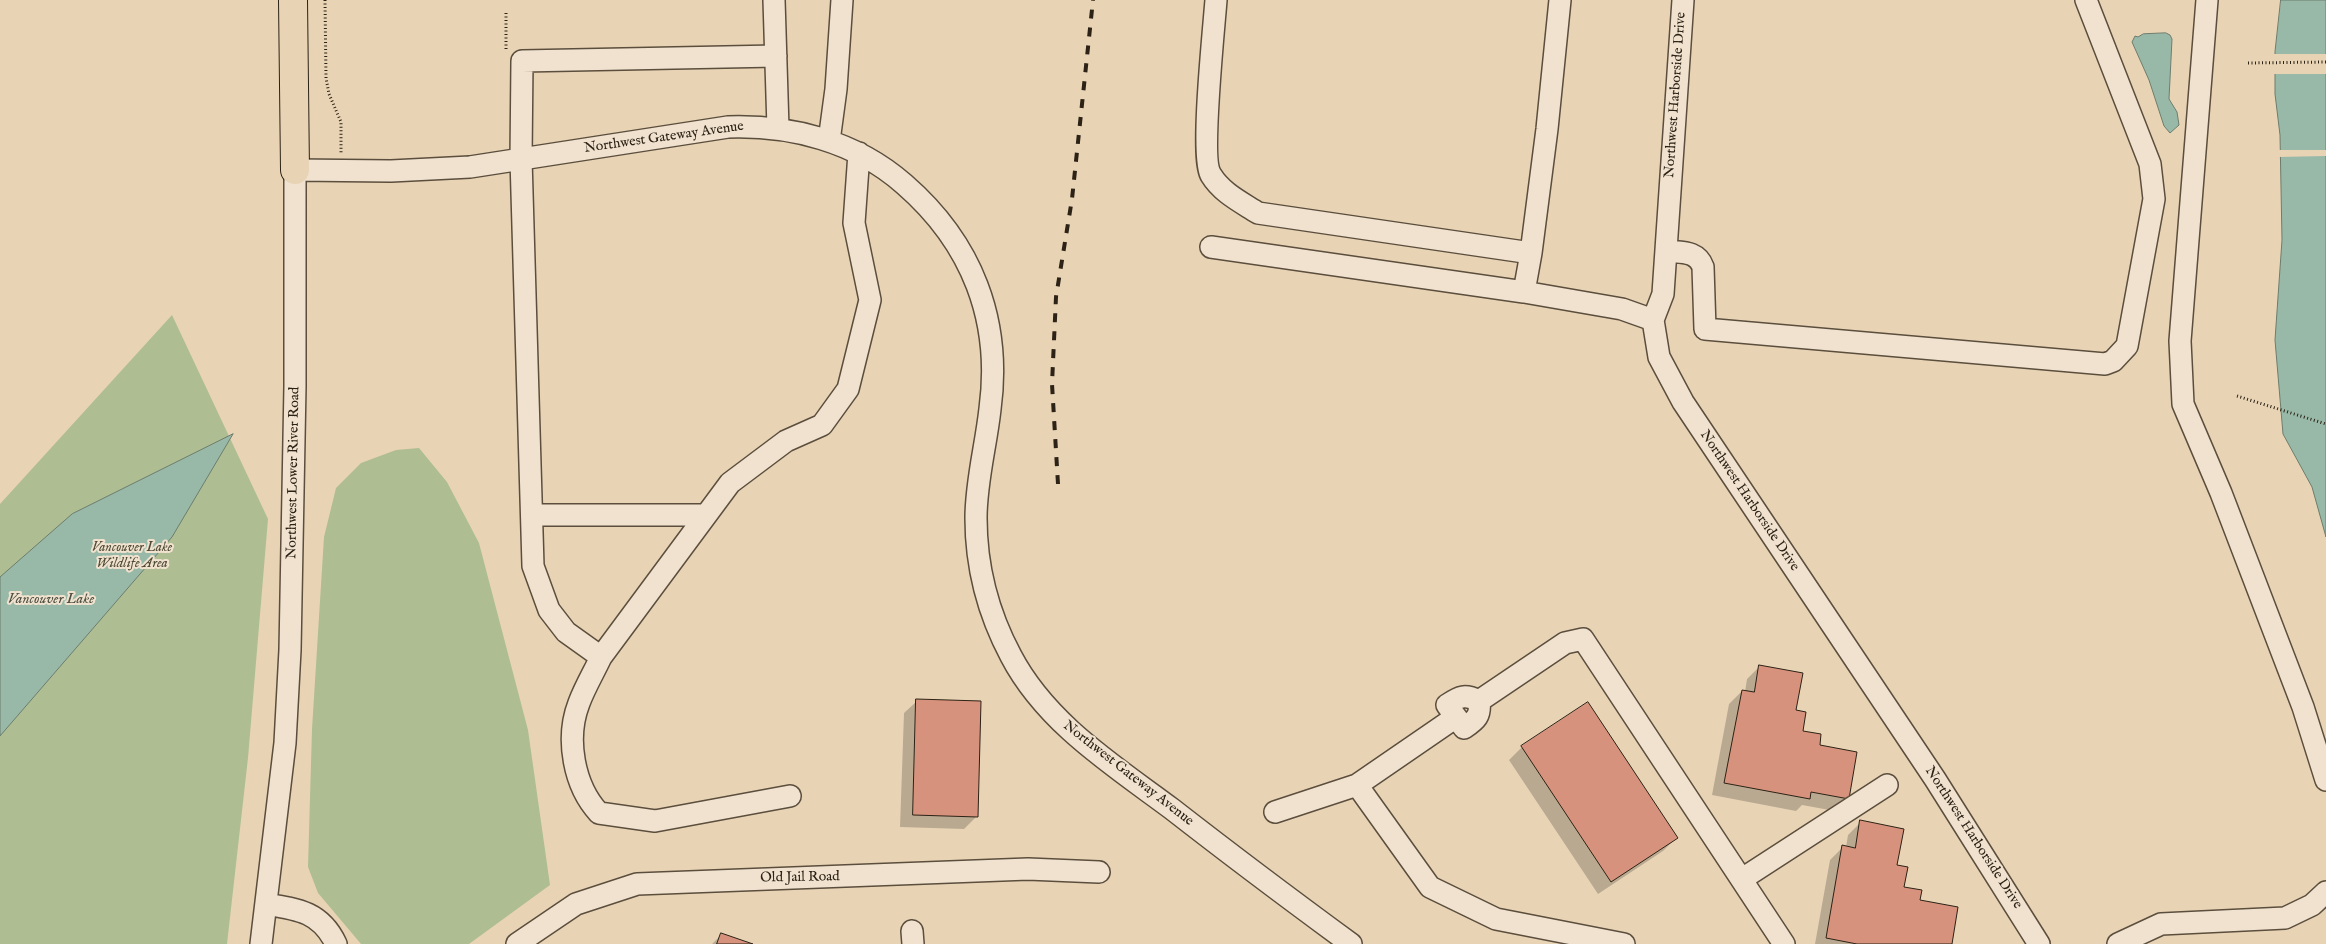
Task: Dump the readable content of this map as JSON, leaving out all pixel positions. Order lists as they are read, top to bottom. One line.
{"streets":{"main road":["Northwest Lower River Road"],"street":["Northwest Harborside Drive","Northwest Gateway Avenue","Old Jail Road"]},"crossings":[["Northwest Gateway Avenue","Northwest Lower River Road"]],"water":["Vancouver Lake"],"parks":["Vancouver Lake Wildlife Area"]}
